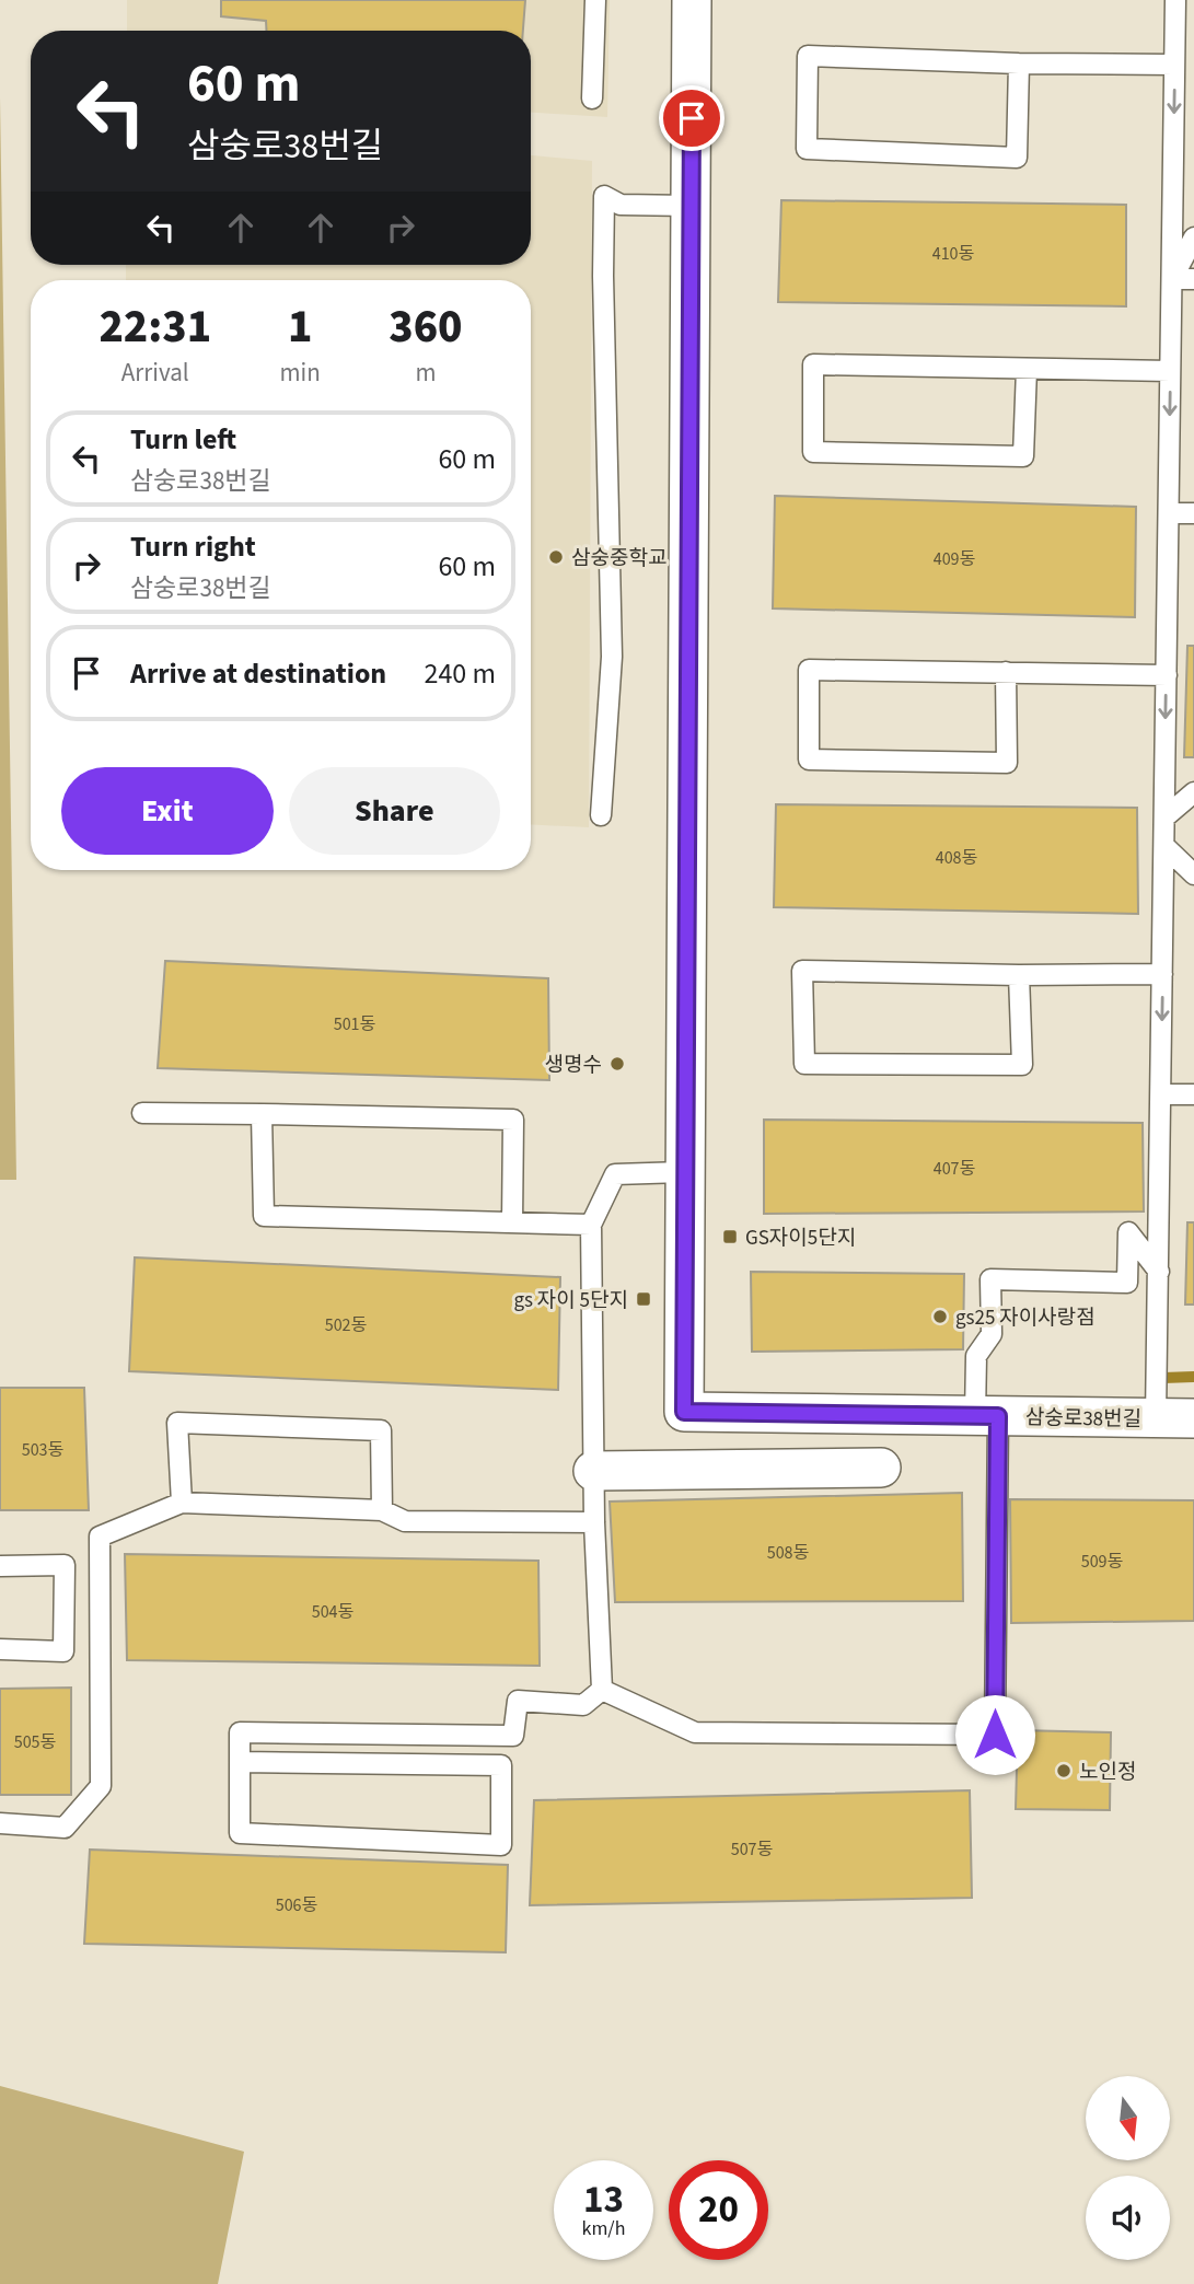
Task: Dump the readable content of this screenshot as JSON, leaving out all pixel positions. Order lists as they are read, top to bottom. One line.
{"streets":{"street":["삼숭로38번길"]},"places":{"other":["삼숭중학교","생명수","gs25 자이사랑점","노인정"],"transit":["GS자이5단지","gs 자이 5단지"]},"house_numbers":["410동","409동","408동","501동","407동","502동","503동","508동","509동","504동","505동","507동","506동"],"north":"bottom","page":{"turn":["60 m","삼숭로38번길"],"eta":["22:31","Arrival","1","min","360","m"],"list":[{"name":"Turn left","note":"삼숭로38번길","value":"60 m"},{"name":"Turn right","note":"삼숭로38번길","value":"60 m"},{"name":"Arrive at destination","value":"240 m"}],"buttons":["Exit","Share"],"speed":"13 km/h","limit":"20"}}
